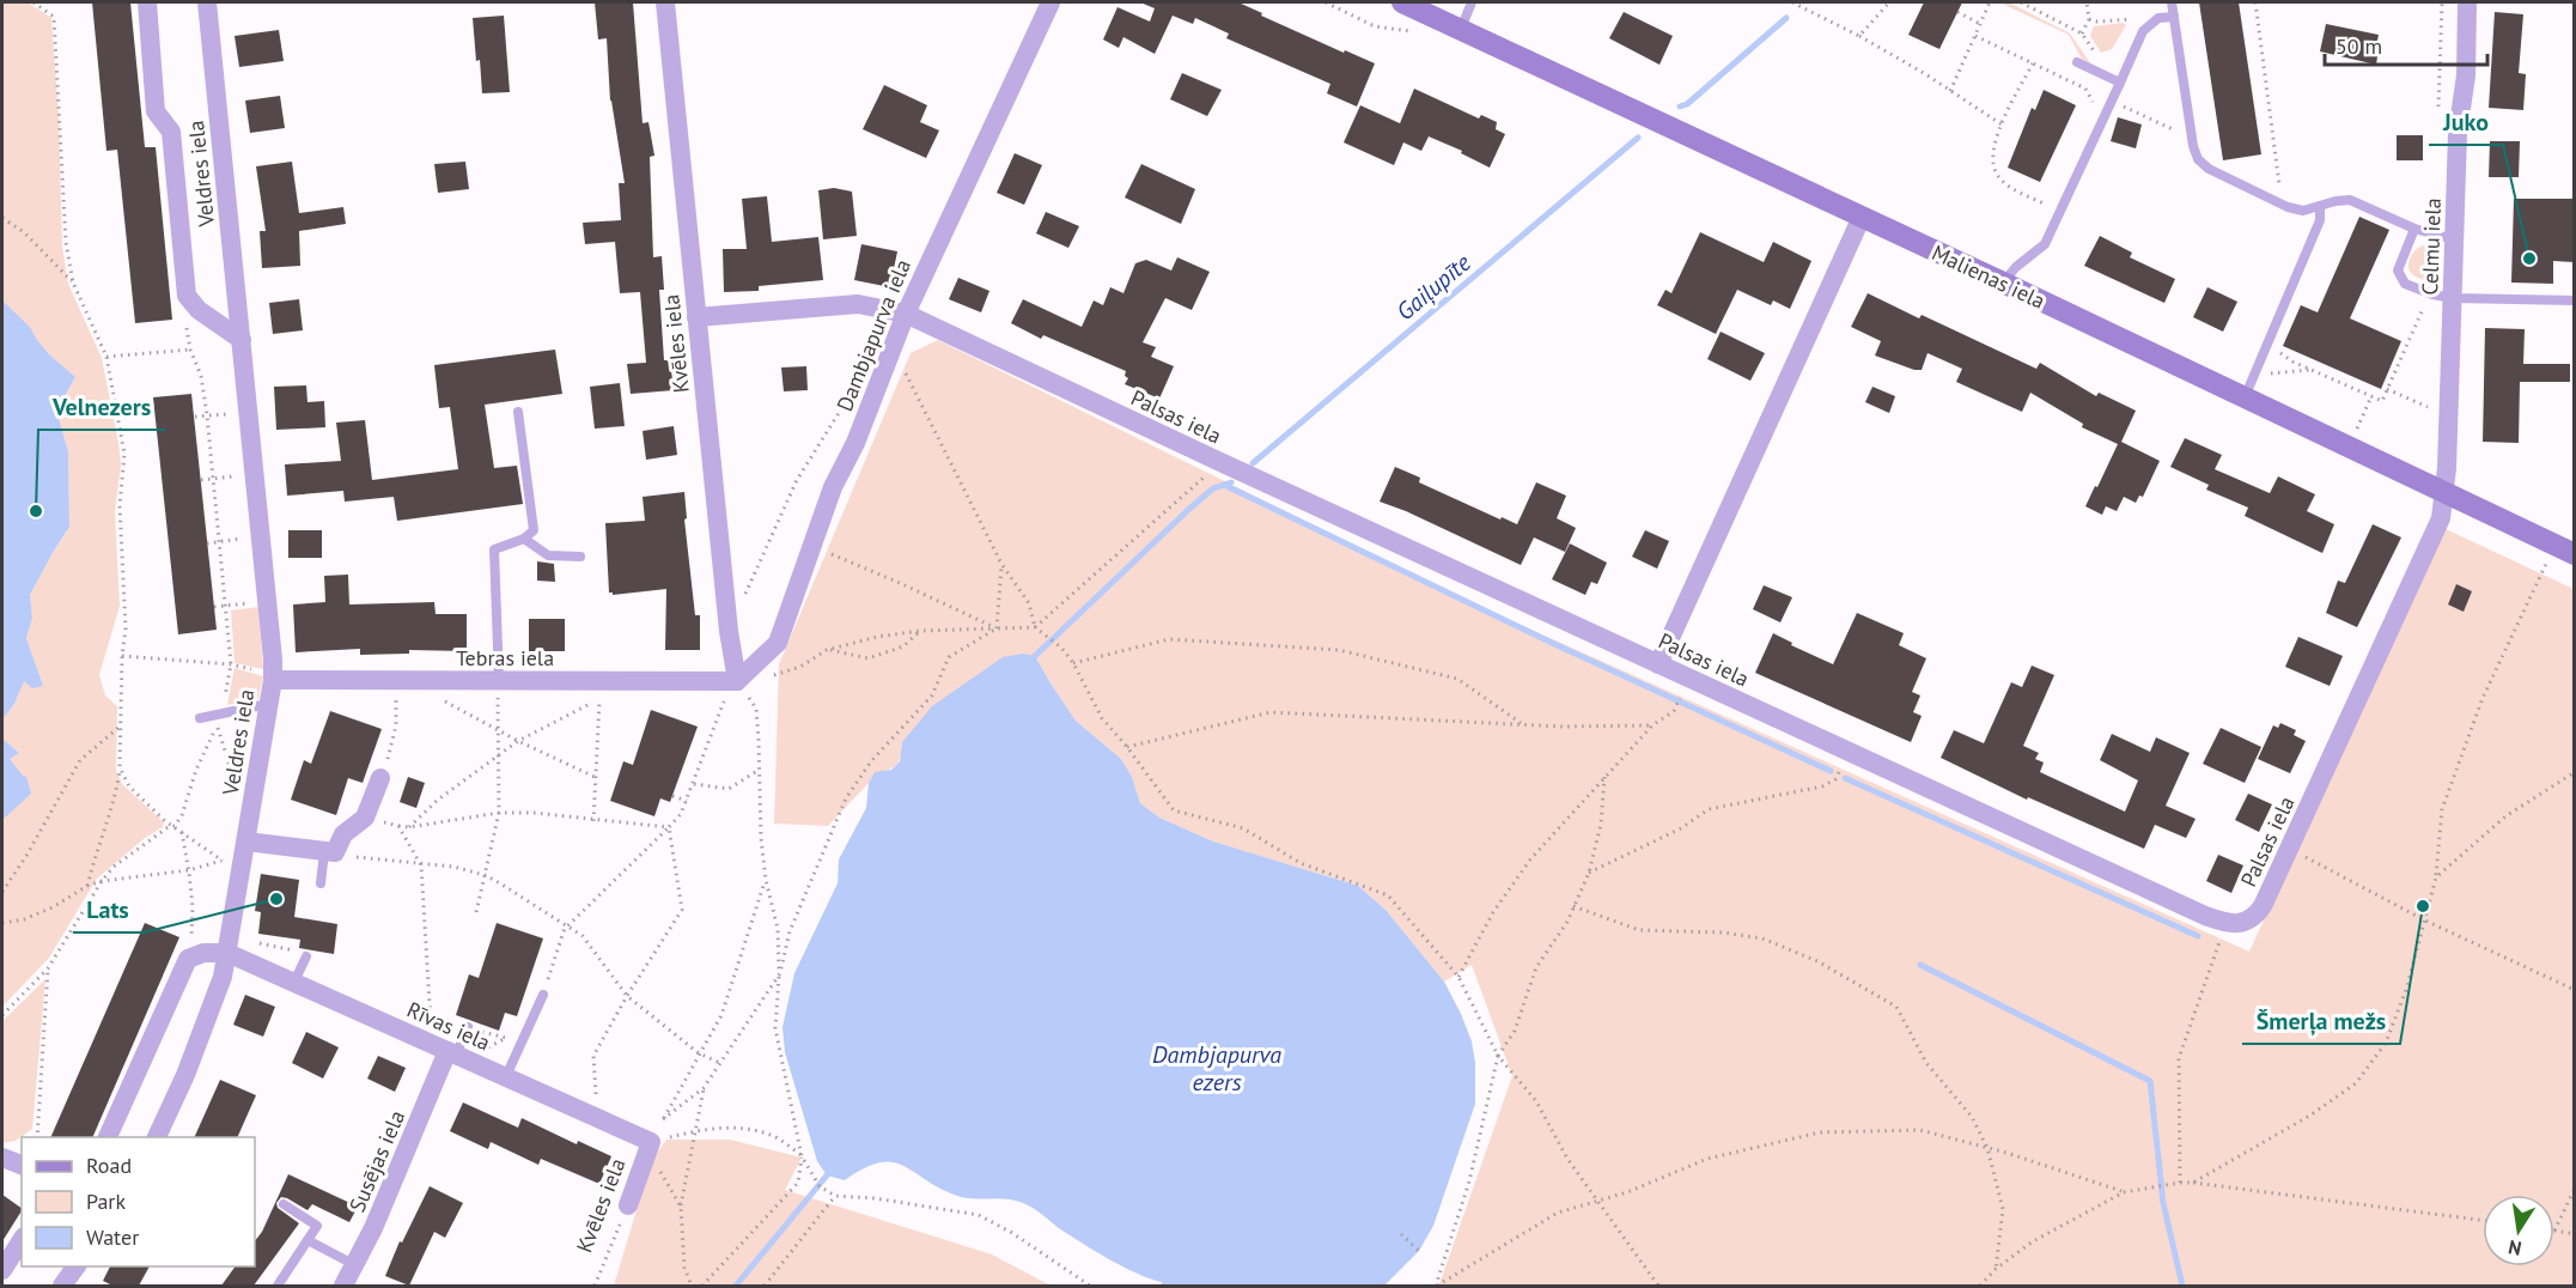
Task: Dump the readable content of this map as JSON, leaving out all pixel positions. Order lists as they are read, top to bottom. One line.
{"streets":{"street":["Veldres iela","Celmu iela","Malienas iela","Dambjapurva iela","Kvēles iela","Palsas iela","Tebras iela","Rīvas iela","Susējas iela"]},"crossings":[["Veldres iela","Tebras iela"],["Veldres iela","Rīvas iela"],["Celmu iela","Malienas iela"],["Celmu iela","Palsas iela"],["Malienas iela","Palsas iela"],["Dambjapurva iela","Kvēles iela"],["Dambjapurva iela","Palsas iela"],["Dambjapurva iela","Tebras iela"],["Kvēles iela","Palsas iela"],["Kvēles iela","Tebras iela"],["Kvēles iela","Rīvas iela"],["Rīvas iela","Susējas iela"]],"water":["Gaiļupīte","Dambjapurva ezers"],"places":["Juko","Velnezers","Lats","Šmerļa mežs"],"legend":["Road","Park","Water"],"scale_bar":"50 m","north":"bottom"}
